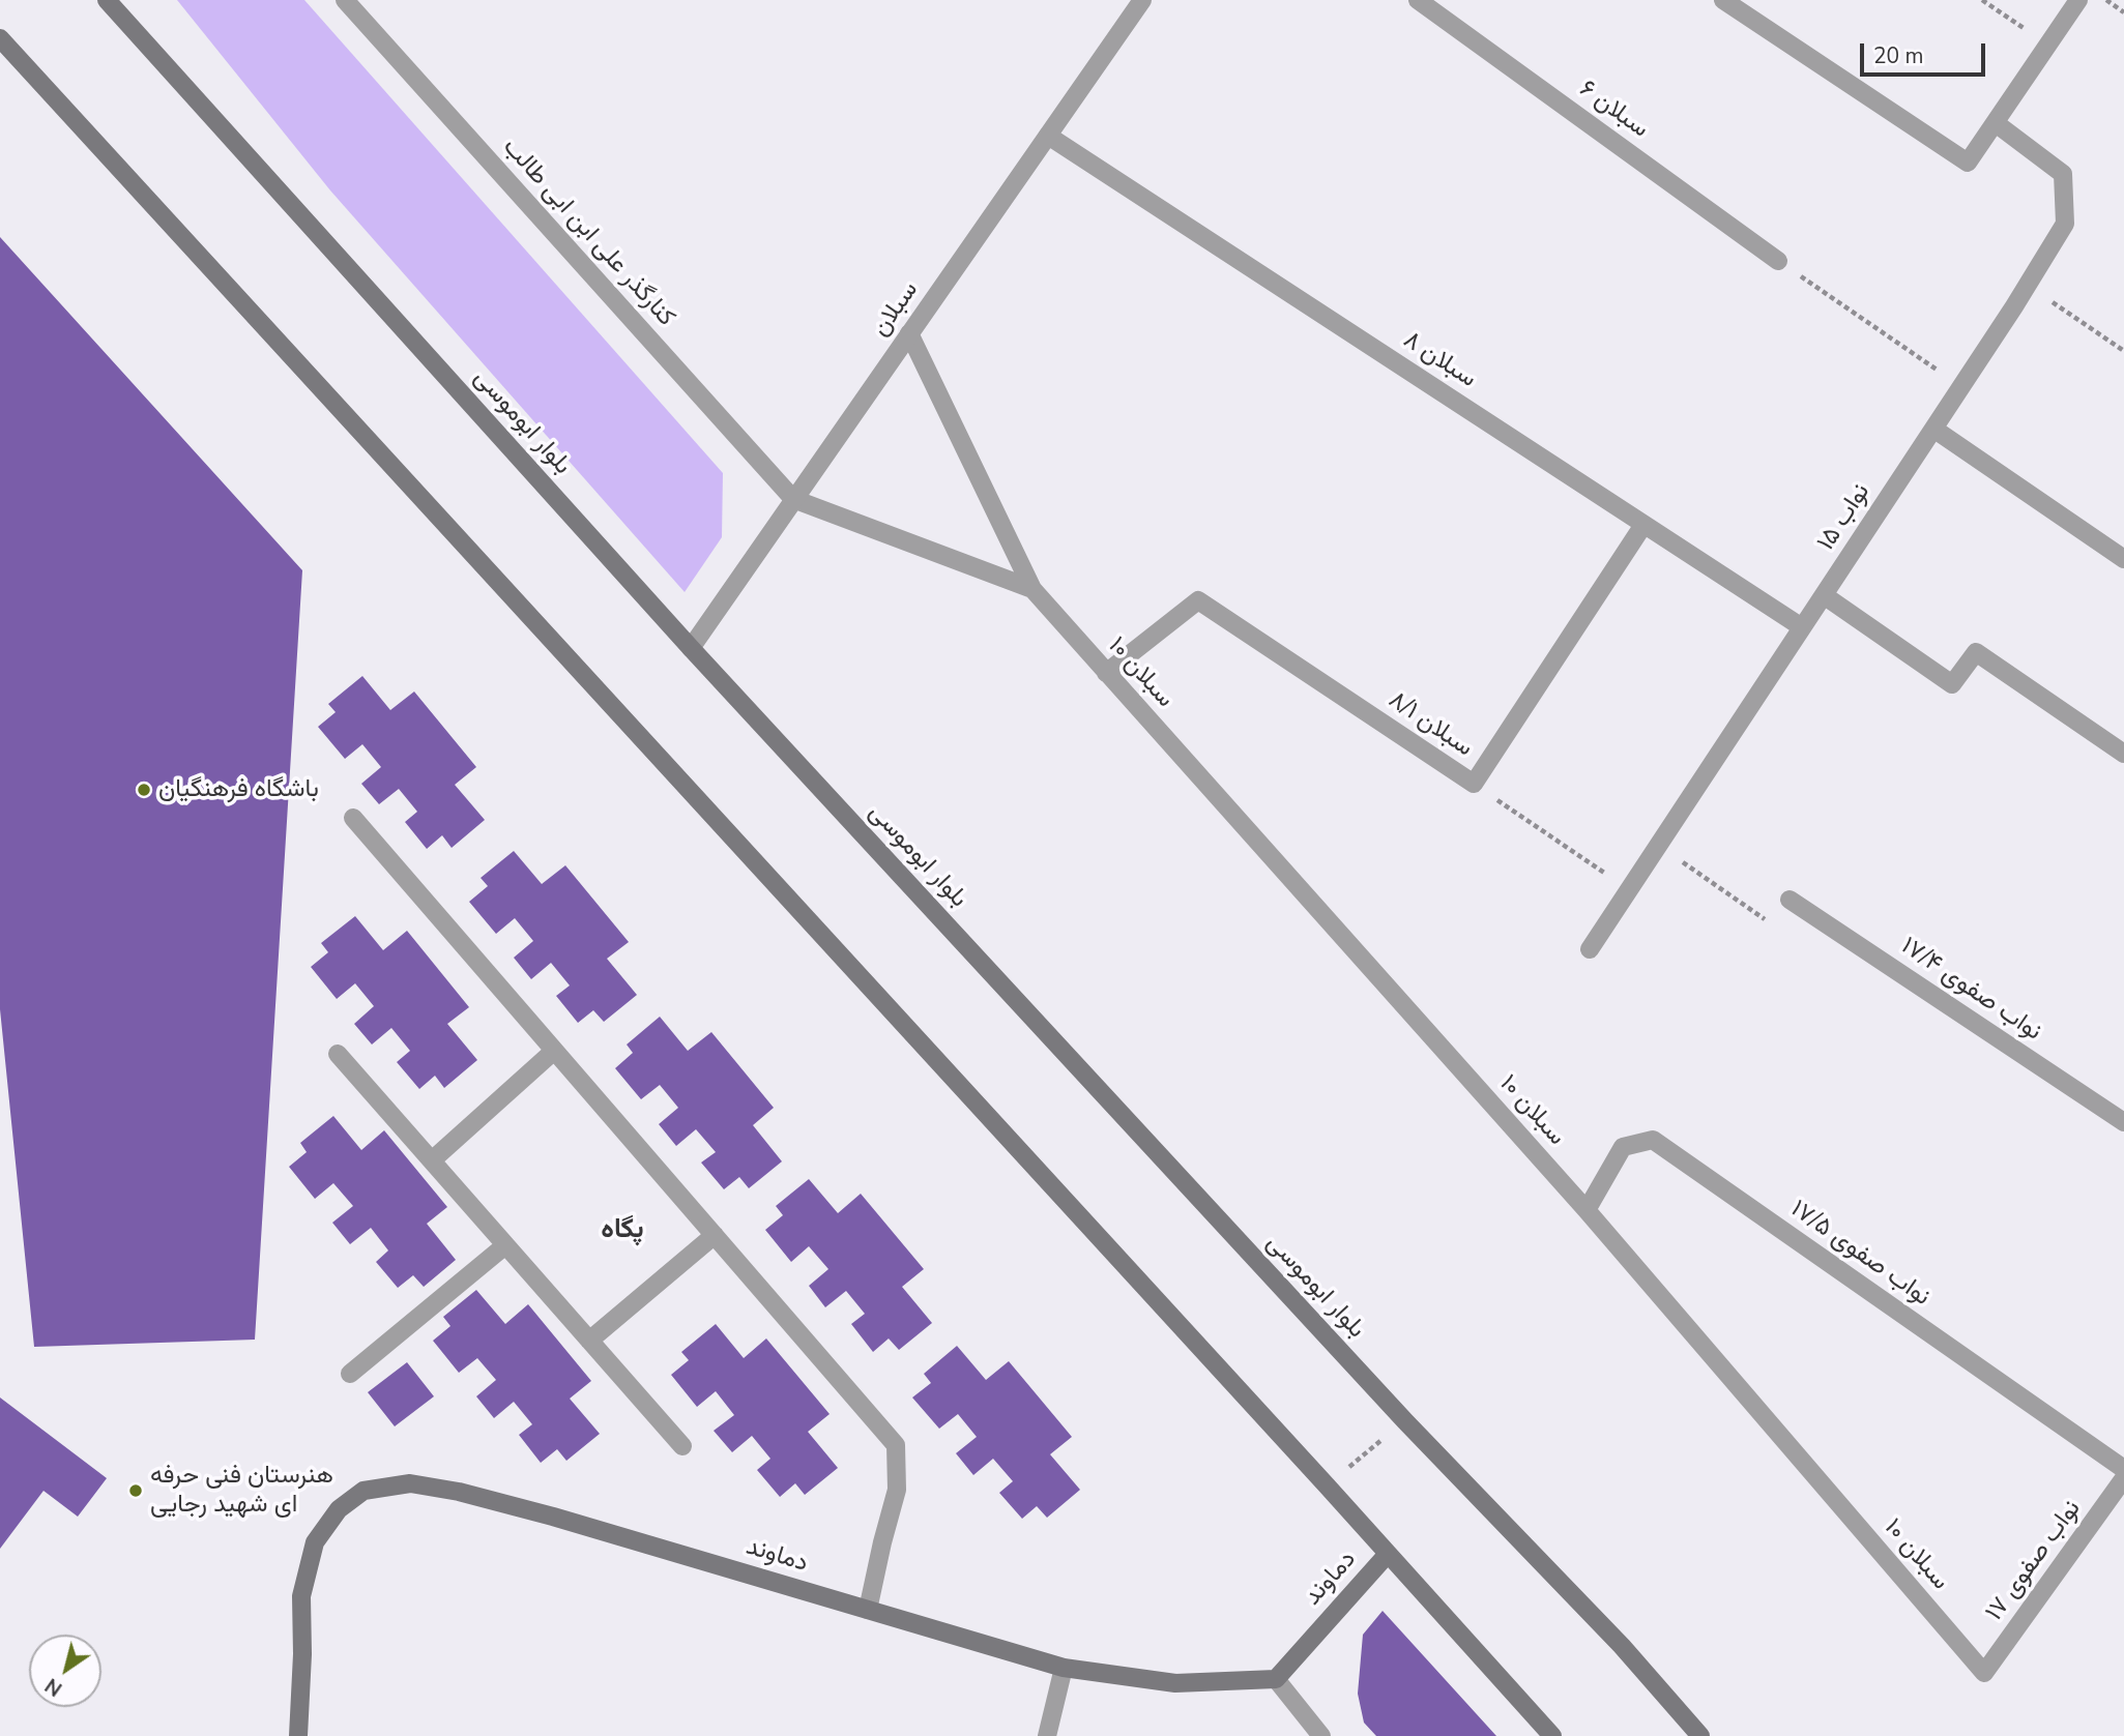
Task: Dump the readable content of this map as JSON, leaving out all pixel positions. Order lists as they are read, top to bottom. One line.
{"streets":{"main road":["بلوار ابوموسی","دماوند"],"street":["سبلان ۶","کنارگذر علی ابن ابی طالب","سبلان","سبلان ۸","نواب ۱۵","سبلان ۱۰","سبلان ۸/۱","نواب صفوی ۱۷/۴","نواب صفوی ۱۷/۵","نواب صفوی ۱۷"]},"crossings":[["کنارگذر علی ابن ابی طالب","سبلان"],["کنارگذر علی ابن ابی طالب","سبلان ۱۰"],["سبلان","سبلان ۸"],["سبلان","بلوار ابوموسی"],["سبلان","سبلان ۱۰"],["سبلان ۸","نواب ۱۵"],["سبلان ۸","سبلان ۸/۱"],["سبلان ۱۰","سبلان ۸/۱"],["سبلان ۱۰","نواب صفوی ۱۷/۵"],["سبلان ۱۰","نواب صفوی ۱۷"]],"districts":["پگاه"],"places":["باشگاه فرهنگیان","هنرستان فنی حرفه ای شهید رجایی"],"scale_bar":"20 m","north":"bottom left"}
